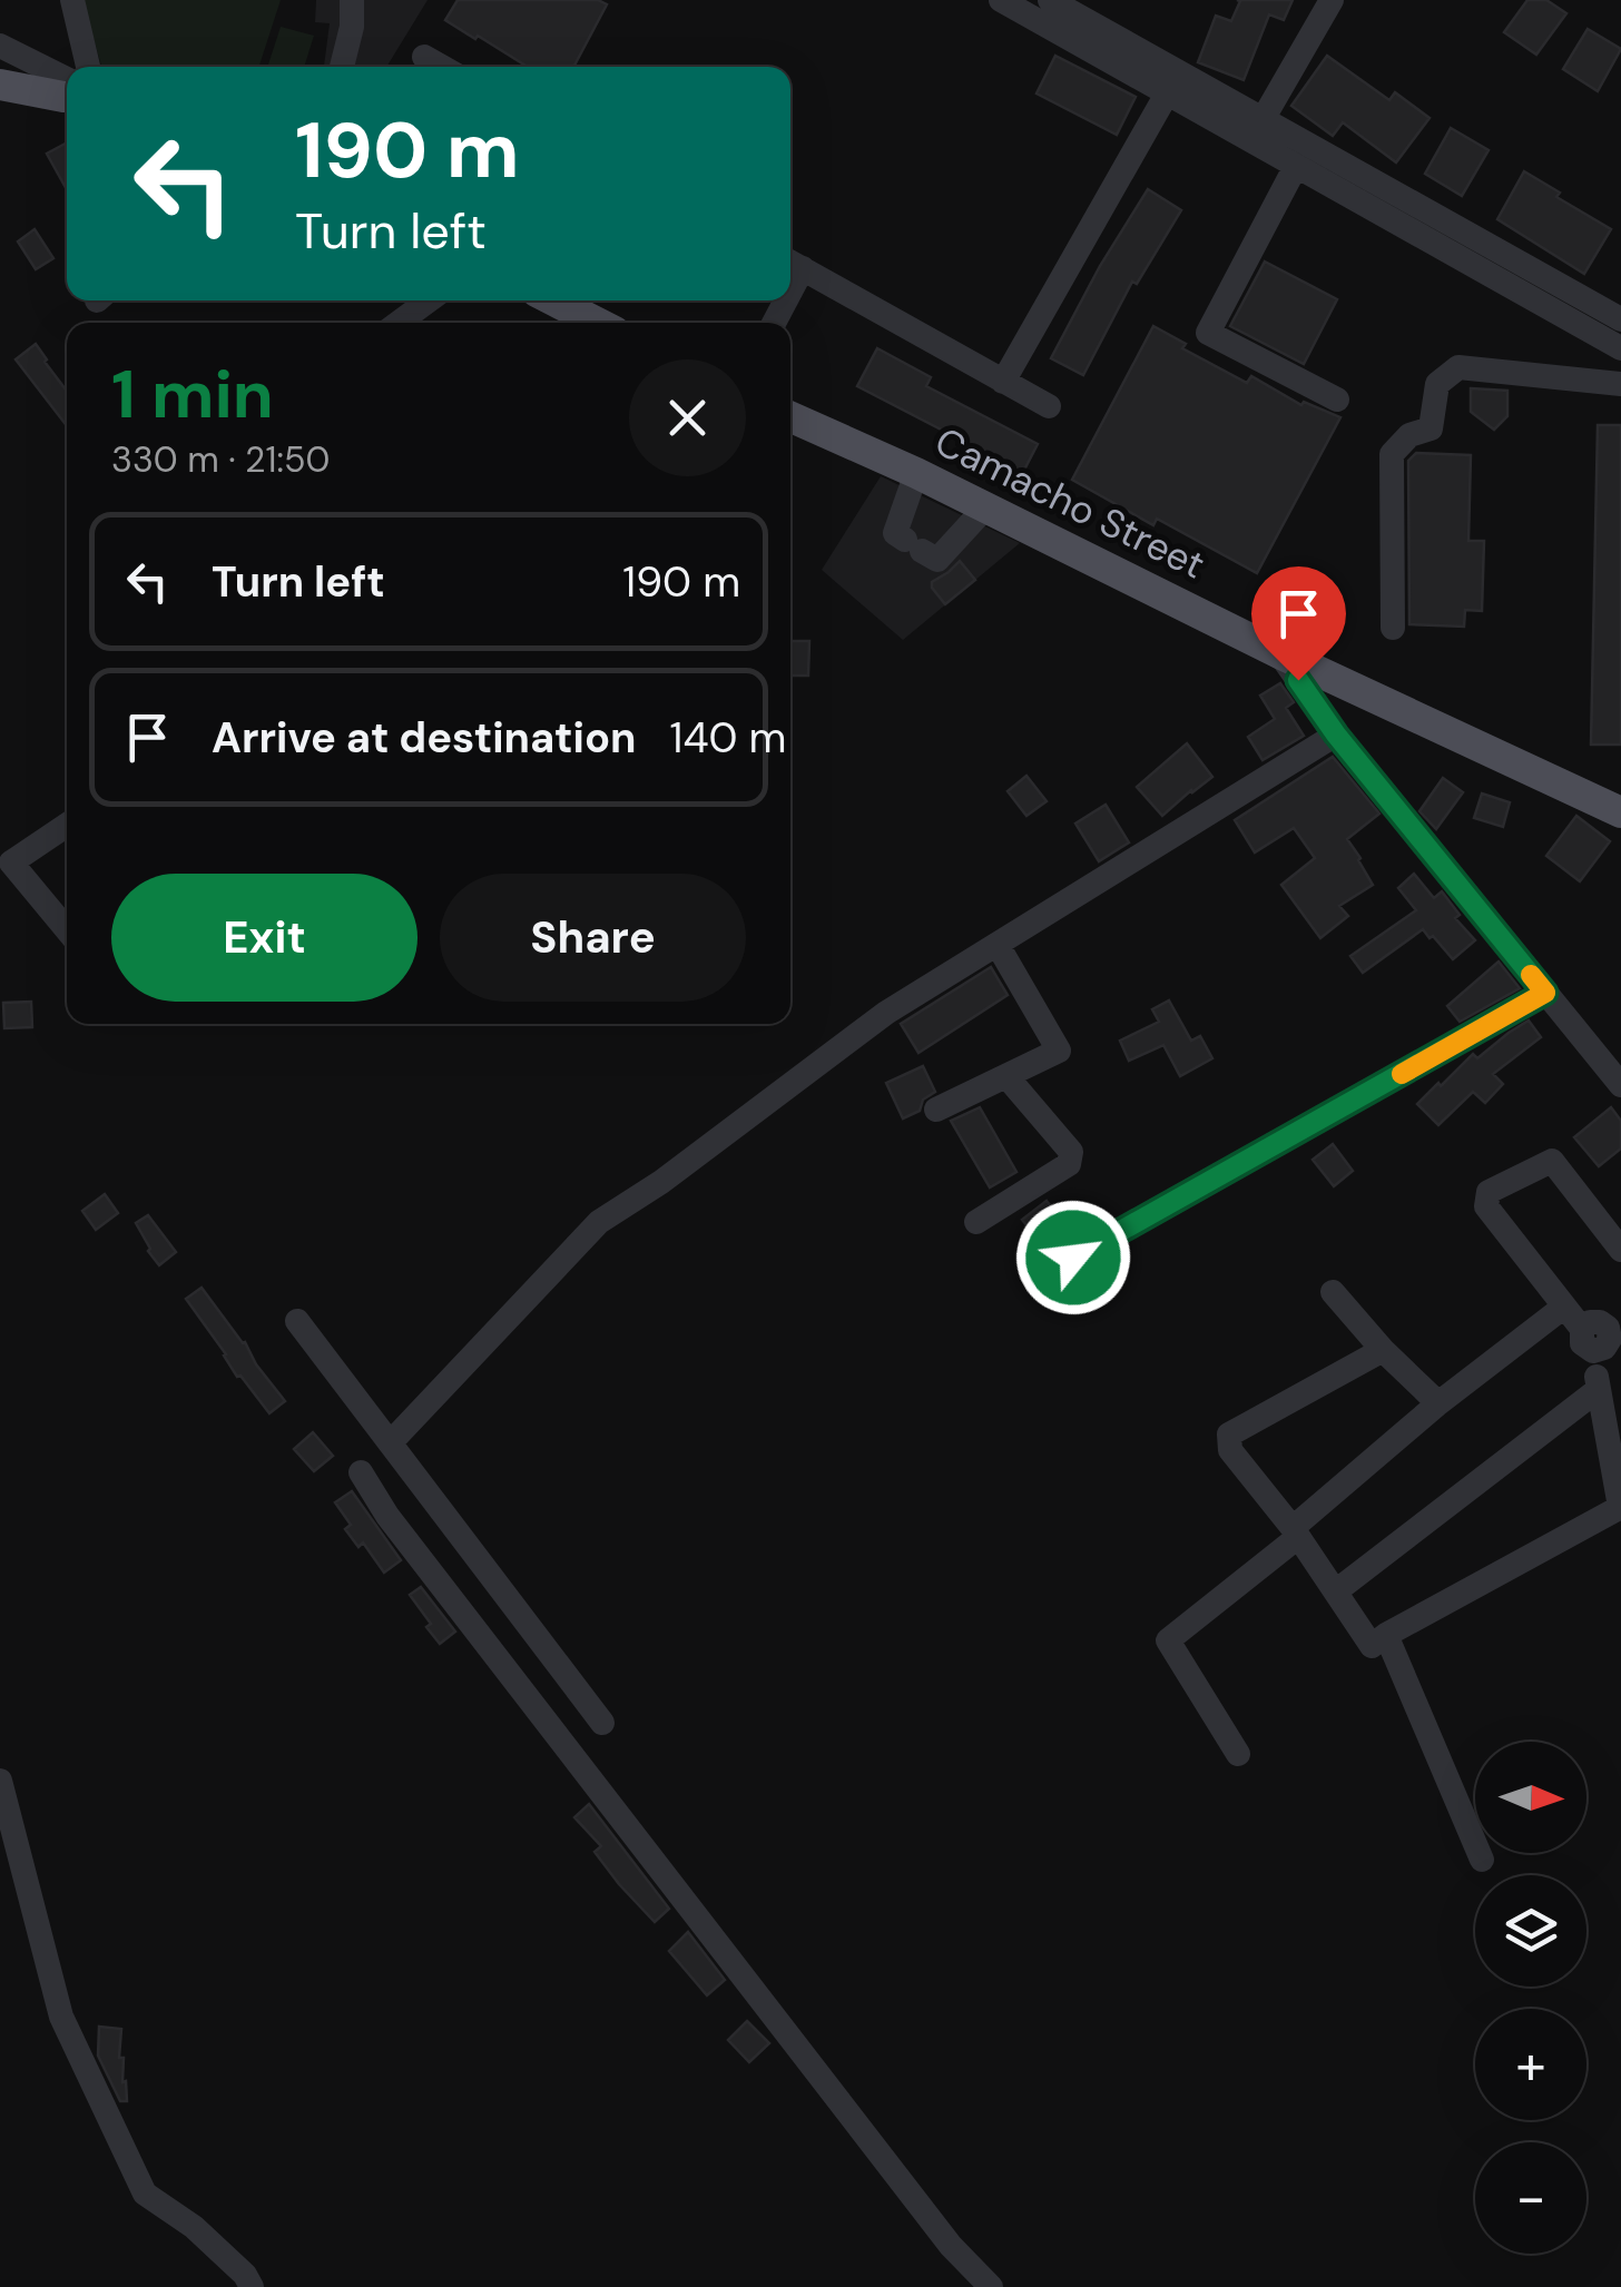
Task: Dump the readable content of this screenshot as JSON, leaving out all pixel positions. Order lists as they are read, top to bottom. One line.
{"streets":{"main road":["Camacho Street"]},"north":"right","page":{"turn":["190 m","Turn left"],"heading":["1 min","330 m · 21:50"],"list":[{"name":"Turn left","value":"190 m"},{"name":"Arrive at destination","value":"140 m"}],"buttons":["Exit","Share"],"map_buttons":["+","−"]}}
